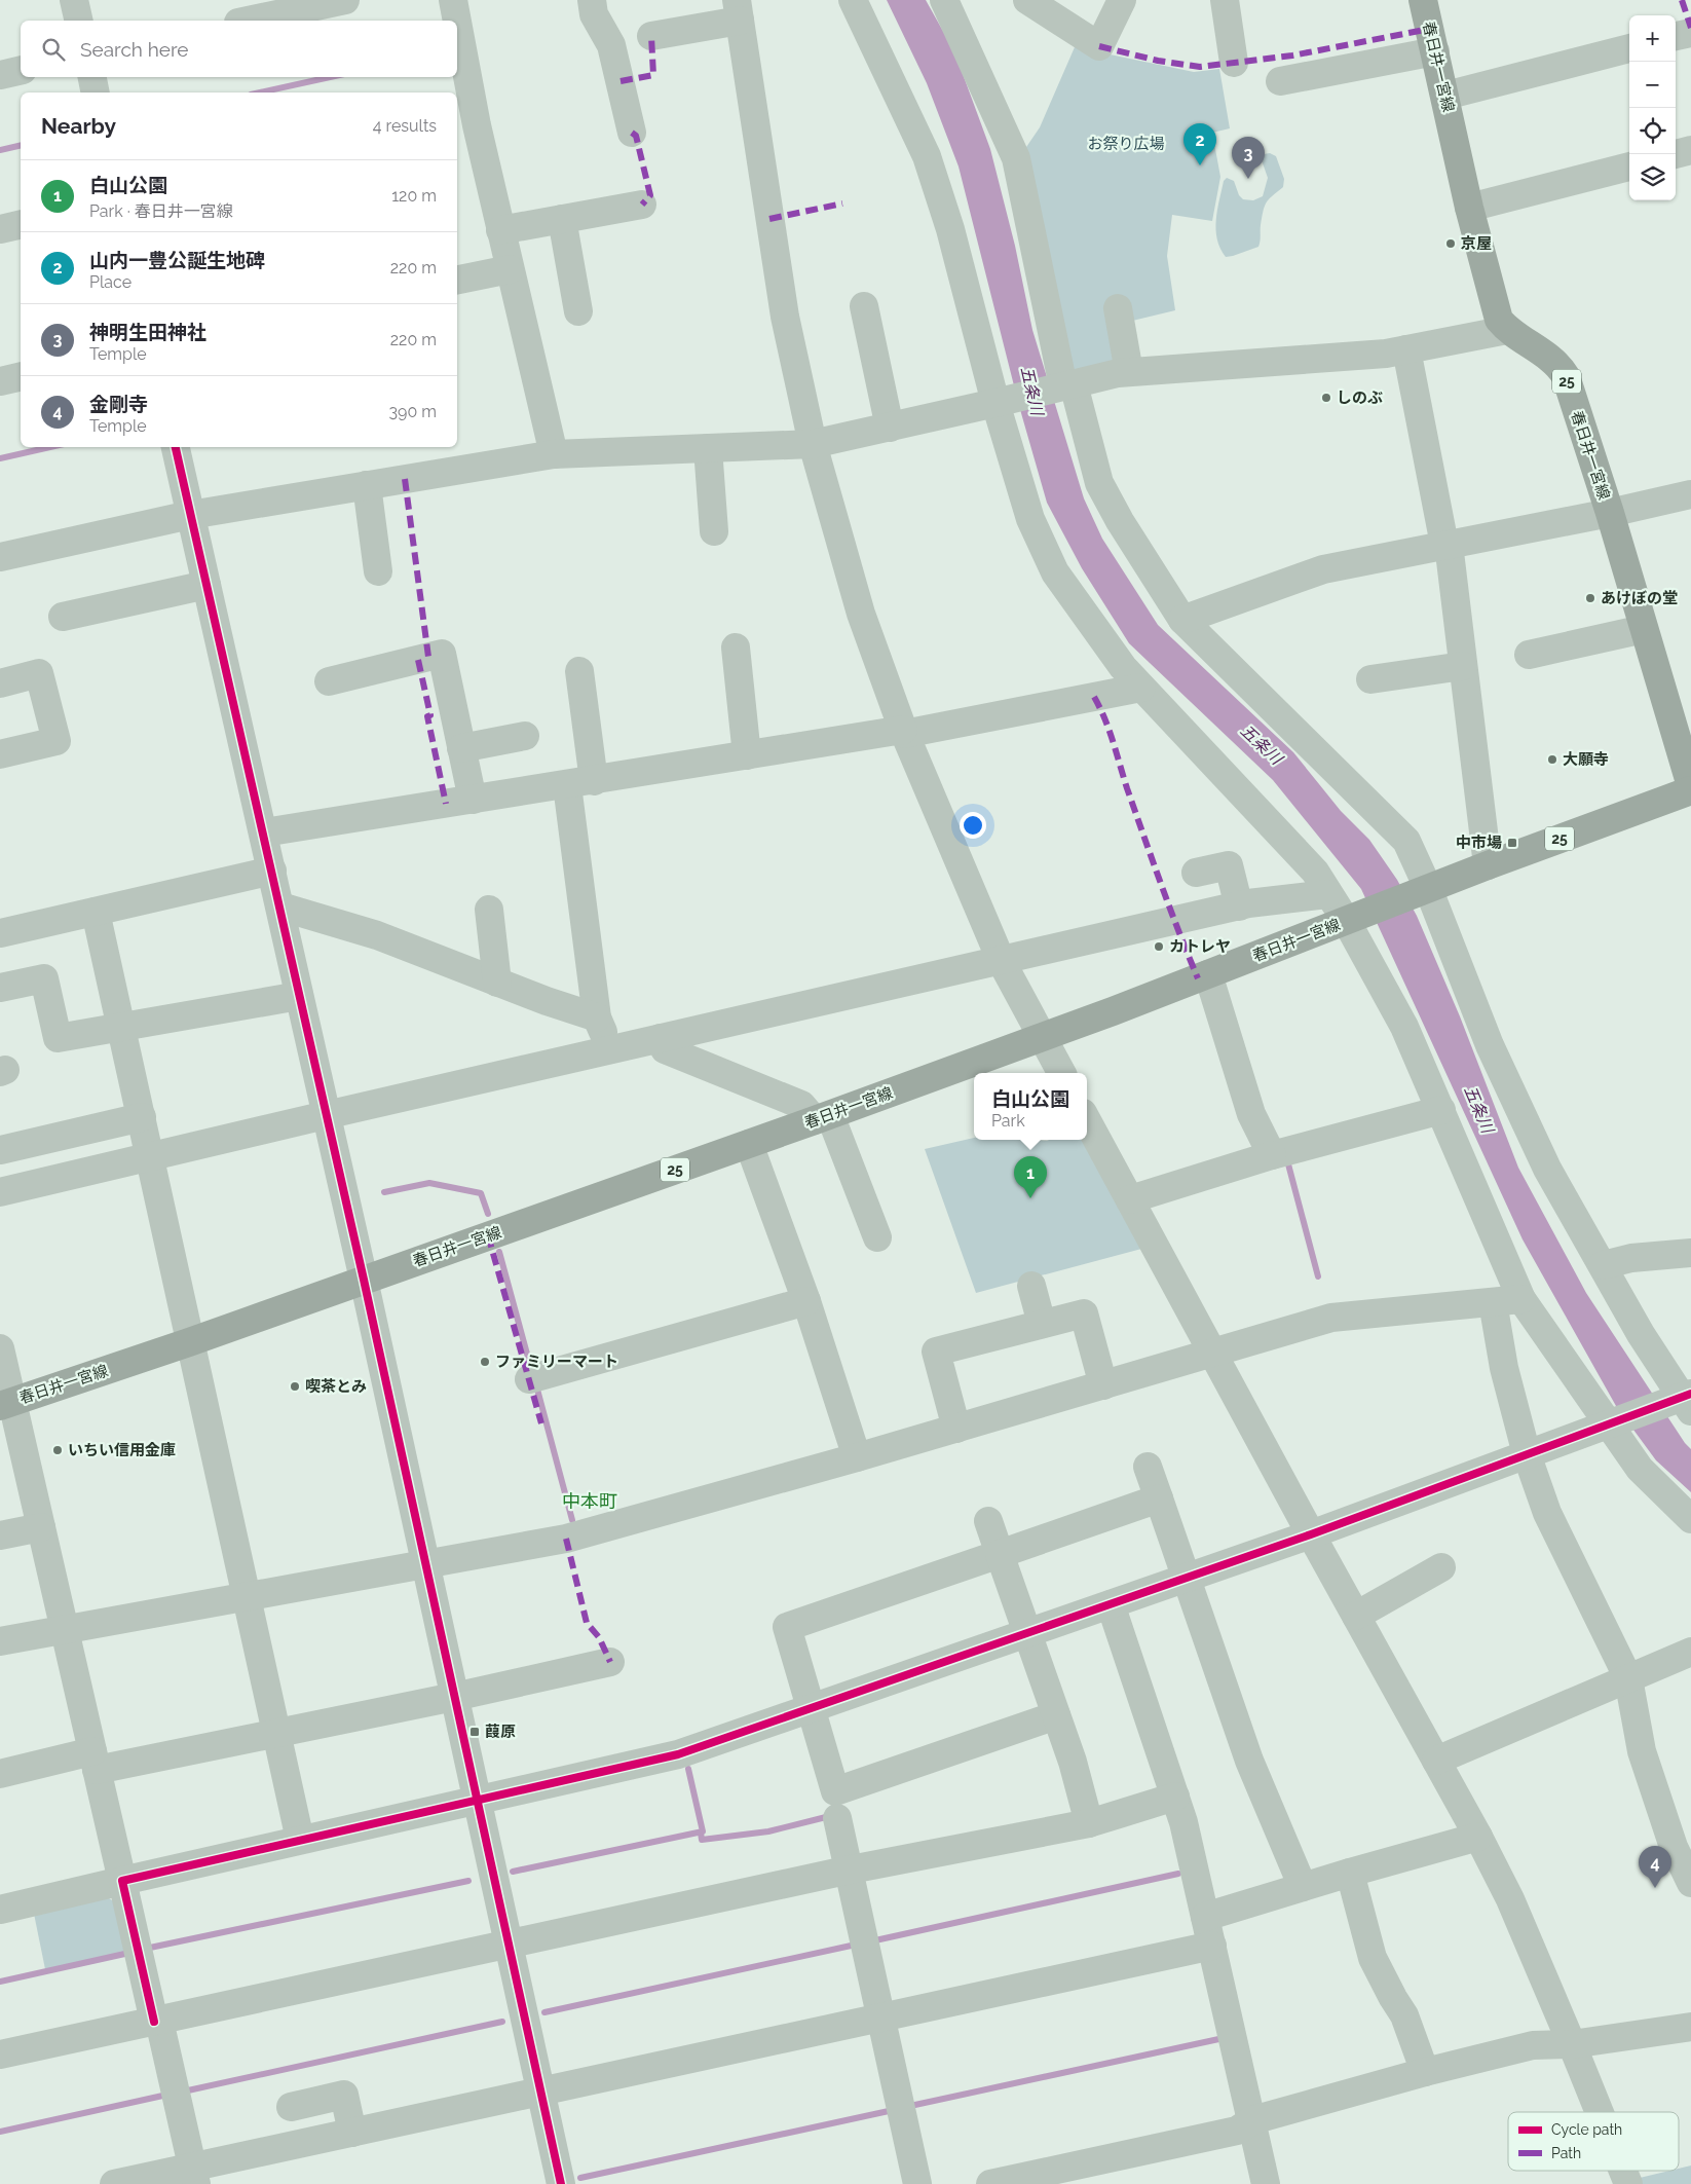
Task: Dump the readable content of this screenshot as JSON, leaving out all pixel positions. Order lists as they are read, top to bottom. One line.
{"streets":{"main road":["春日井一宮線","25"]},"districts":["中本町"],"water":["五条川"],"parks":["お祭り広場"],"places":{"other":["京屋","しのぶ","あけぼの堂","大願寺","カトレヤ","ファミリーマート","喫茶とみ","いちい信用金庫"],"transit":["中市場","葭原"]},"legend":["Cycle path","Path"],"page":{"map_buttons":["+","−"],"search":"Search here","heading":["Nearby","4 results"],"pins":["2","3","1","4"],"list":[{"mark":"1","name":"白山公園","note":"Park · 春日井一宮線","value":"120 m"},{"mark":"2","name":"山内一豊公誕生地碑","note":"Place","value":"220 m"},{"mark":"3","name":"神明生田神社","note":"Temple","value":"220 m"},{"mark":"4","name":"金剛寺","note":"Temple","value":"390 m"}],"popup":["白山公園","Park"]}}
